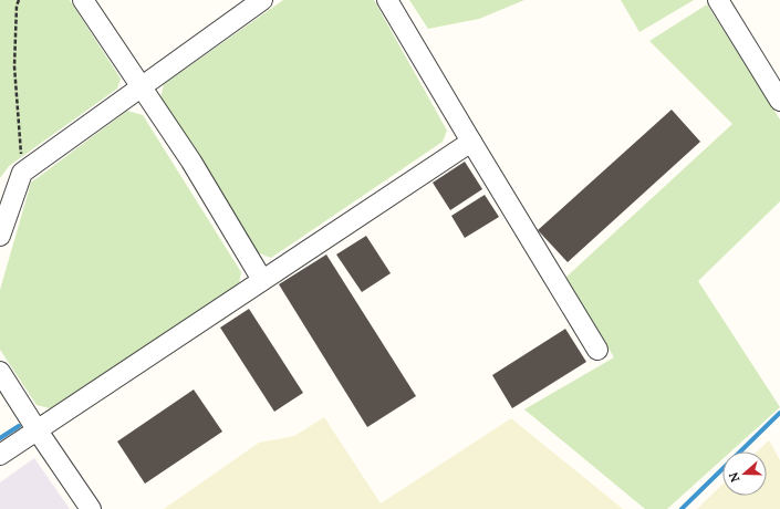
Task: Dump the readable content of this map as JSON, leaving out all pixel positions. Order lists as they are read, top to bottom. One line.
{"north":"left"}
